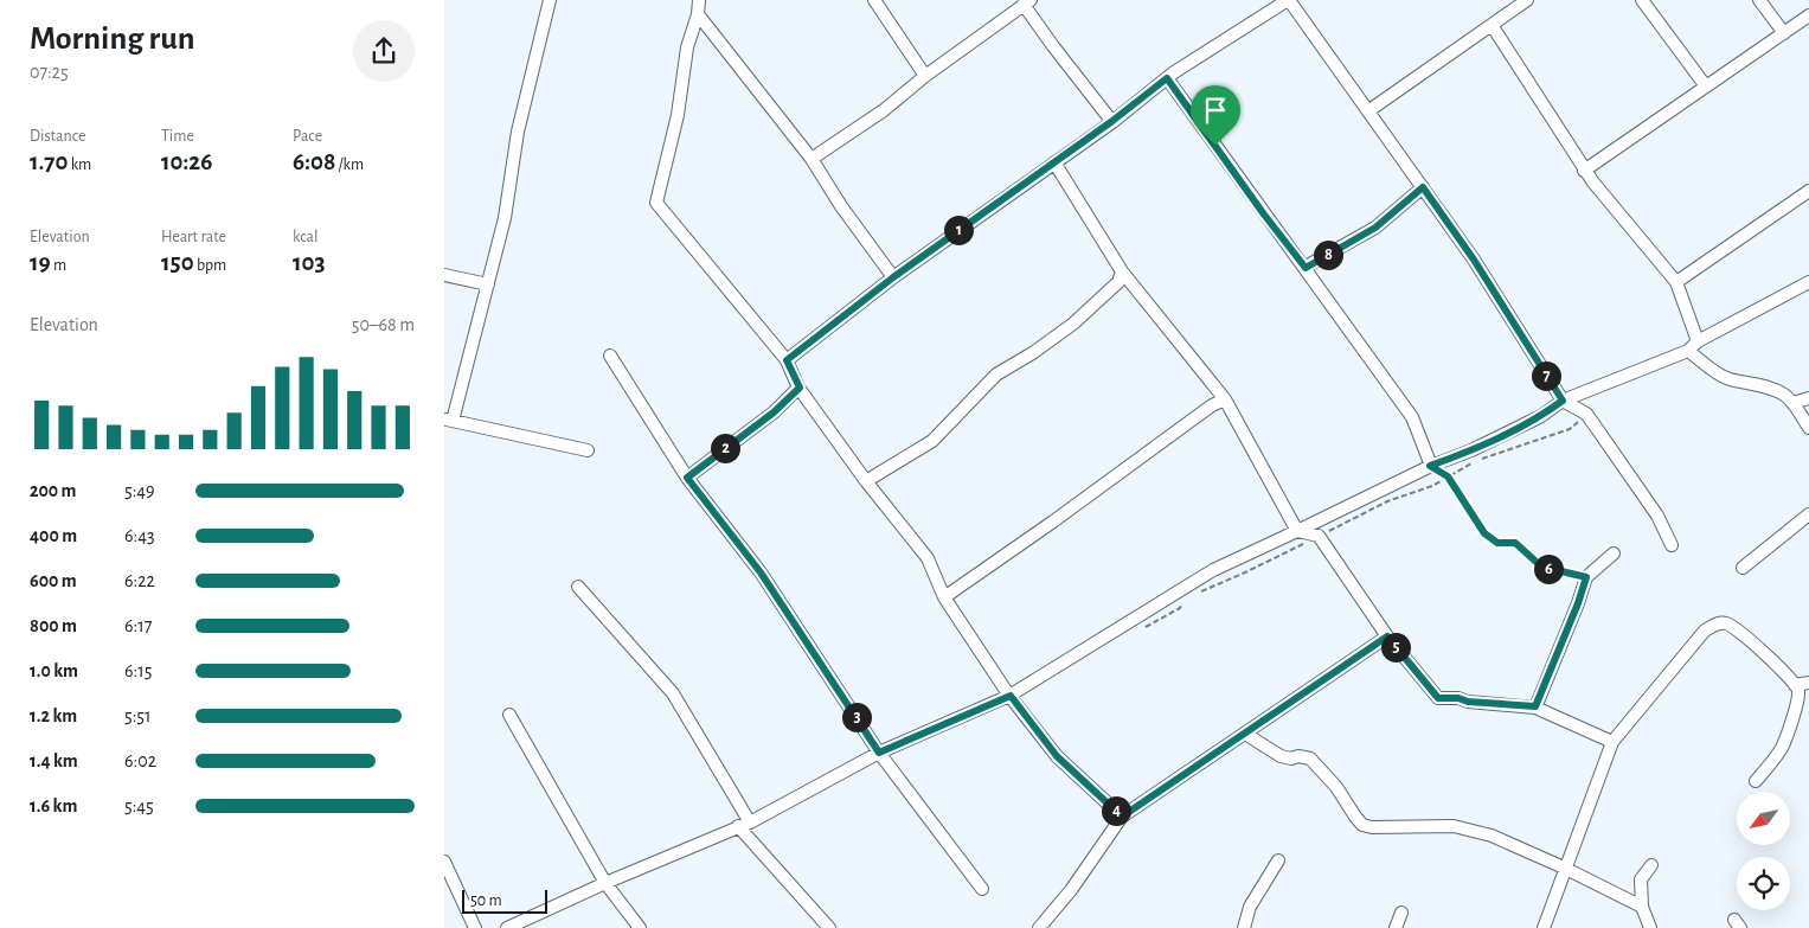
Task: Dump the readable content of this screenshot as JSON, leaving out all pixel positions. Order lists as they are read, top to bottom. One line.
{"scale_bar":"50 m","north":"bottom left","page":{"heading":["Morning run","07:25"],"stats":[["Distance","1.70 km"],["Time","10:26"],["Pace","6:08 /km"],["Elevation","19 m"],["Heart rate","150 bpm"],["kcal","103"]],"pins":["1","8","7","2","6","5","3","4"],"chart":["Elevation","50–68 m"],"list":[{"name":"200 m","note":"5:49"},{"name":"400 m","note":"6:43"},{"name":"600 m","note":"6:22"},{"name":"800 m","note":"6:17"},{"name":"1.0 km","note":"6:15"},{"name":"1.2 km","note":"5:51"},{"name":"1.4 km","note":"6:02"},{"name":"1.6 km","note":"5:45"}],"scale":"50 m"}}
